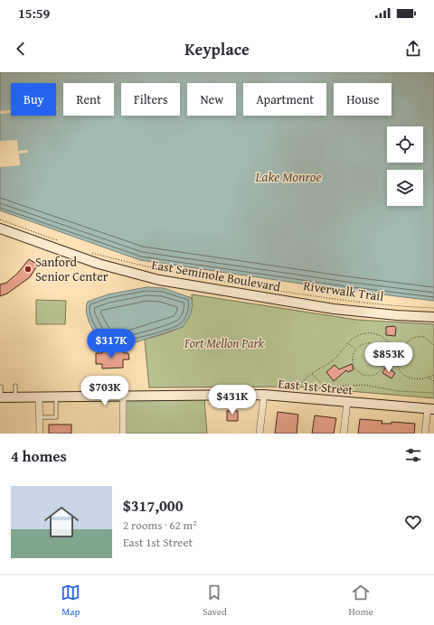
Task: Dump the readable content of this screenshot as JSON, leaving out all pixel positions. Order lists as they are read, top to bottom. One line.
{"streets":{"street":["East Seminole Boulevard","East 1st Street"],"path":["Riverwalk Trail"]},"water":["Lake Monroe"],"parks":["Fort Mellon Park"],"places":["Sanford Senior Center"],"page":{"status":"15:59","header":"Keyplace","chip":["Buy","Rent","Filters","New","Apartment","House"],"price":["$317K","$853K","$703K","$431K"],"heading":"4 homes","list":[{"name":"$317,000","note":"2 rooms · 62 m² · East 1st Street"}],"tabs":["Map","Saved","Home"]}}
